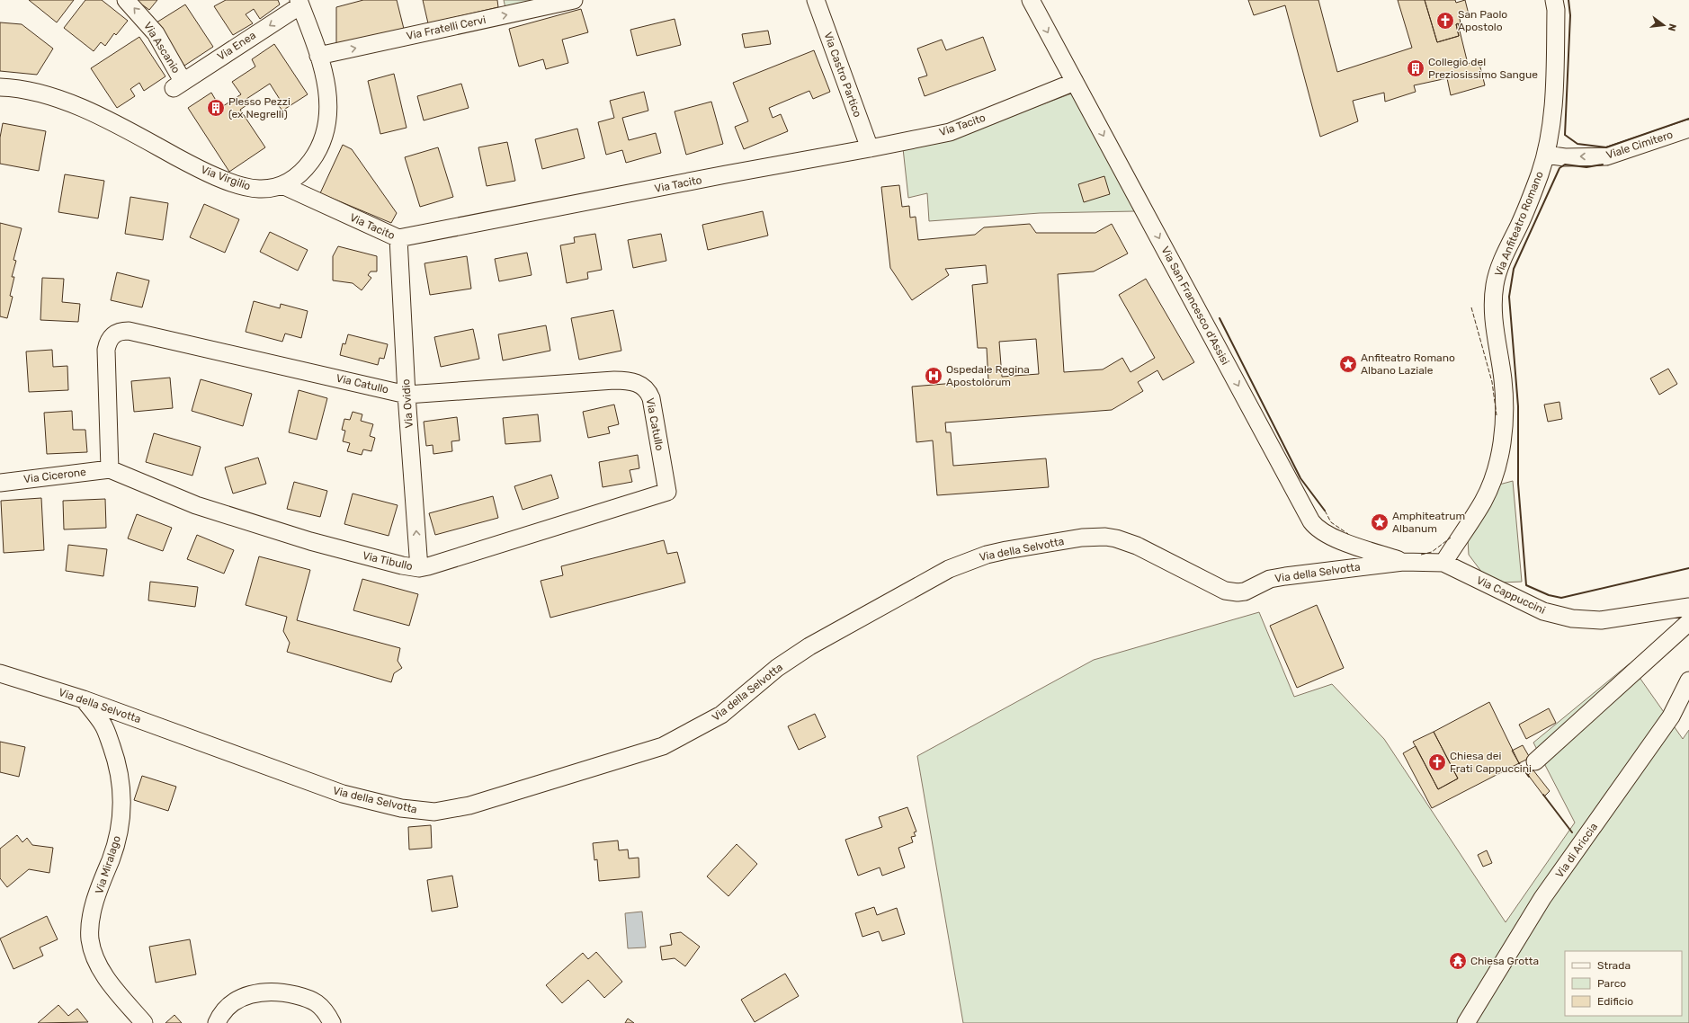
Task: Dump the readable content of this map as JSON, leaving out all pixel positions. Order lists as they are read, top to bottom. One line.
{"streets":{"street":["Via Fratelli Cervi","Via Enea","Via Ascanio","Via Castro Partico","Via Tacito","Viale Cimitero","Via Virgilio","Via Anfiteatro Romano","Via San Francesco d'Assisi","Via Catullo","Via Ovidio","Via Cicerone","Via della Selvotta","Via Tibullo","Via Cappuccini","Via di Ariccia","Via Miralago"]},"crossings":[["Via Fratelli Cervi","Via Virgilio"],["Via Enea","Via Ascanio"],["Via Enea","Via Virgilio"],["Via Castro Partico","Via Tacito"],["Via Tacito","Via Virgilio"],["Via Tacito","Via San Francesco d'Assisi"],["Via Tacito","Via Ovidio"],["Viale Cimitero","Via Anfiteatro Romano"],["Via Anfiteatro Romano","Via della Selvotta"],["Via Anfiteatro Romano","Via Cappuccini"],["Via San Francesco d'Assisi","Via della Selvotta"],["Via Catullo","Via Ovidio"],["Via Catullo","Via Cicerone"],["Via Catullo","Via Tibullo"],["Via Ovidio","Via Tibullo"],["Via Cicerone","Via Tibullo"],["Via della Selvotta","Via Cappuccini"],["Via della Selvotta","Via Miralago"]],"one_way":["Via Fratelli Cervi","Via Enea","Via Ascanio","Viale Cimitero","Via San Francesco d'Assisi","Via Ovidio"],"places":{"church":["San Paolo Apostolo","Chiesa dei Frati Cappuccini"],"building":["Collegio del Preziosissimo Sangue","Plesso Pezzi (ex Negrelli)"],"place":["Anfiteatro Romano Albano Laziale","Amphiteatrum Albanum"],"hospital":["Ospedale Regina Apostolorum"],"temple":["Chiesa Grotta"]},"legend":["Strada","Parco","Edificio"],"north":"right"}
